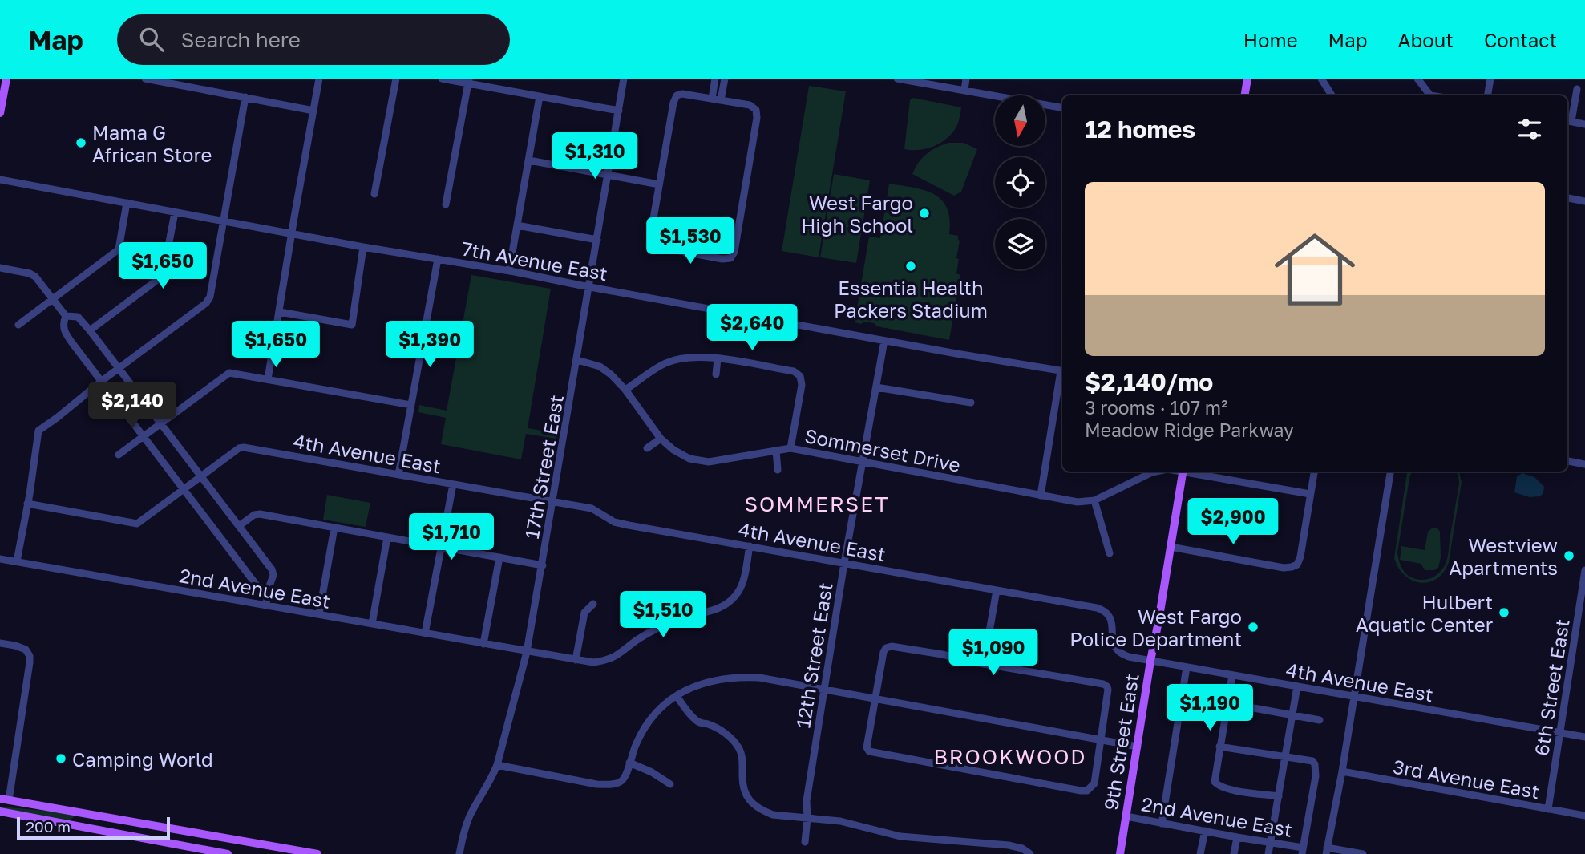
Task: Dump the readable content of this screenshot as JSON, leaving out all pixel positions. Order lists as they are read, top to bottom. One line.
{"streets":{"main road":["9th Street East"],"street":["7th Avenue East","Sommerset Drive","4th Avenue East","17th Street East","2nd Avenue East","12th Street East","6th Street East","3rd Avenue East"]},"crossings":[["7th Avenue East","17th Street East"],["7th Avenue East","12th Street East"],["Sommerset Drive","17th Street East"],["Sommerset Drive","12th Street East"],["4th Avenue East","17th Street East"],["4th Avenue East","12th Street East"],["4th Avenue East","6th Street East"],["4th Avenue East","9th Street East"],["17th Street East","2nd Avenue East"],["2nd Avenue East","9th Street East"],["6th Street East","3rd Avenue East"]],"districts":["SOMMERSET","BROOKWOOD"],"places":["Mama G African Store","West Fargo High School","Essentia Health Packers Stadium","Westview Apartments","Hulbert Aquatic Center","West Fargo Police Department","Camping World"],"scale_bar":"200 m","north":"bottom","page":{"header":"Map","search":"Search here","nav":["Home","Map","About","Contact"],"heading":"12 homes","price":["$1,310","$1,530","$1,650","$2,640","$1,650","$1,390","$2,140","$2,900","$1,710","$1,510","$1,090","$1,190"],"list":[{"name":"$2,140/mo","note":"3 rooms · 107 m² · Meadow Ridge Parkway"}],"scale":"200 m"}}
